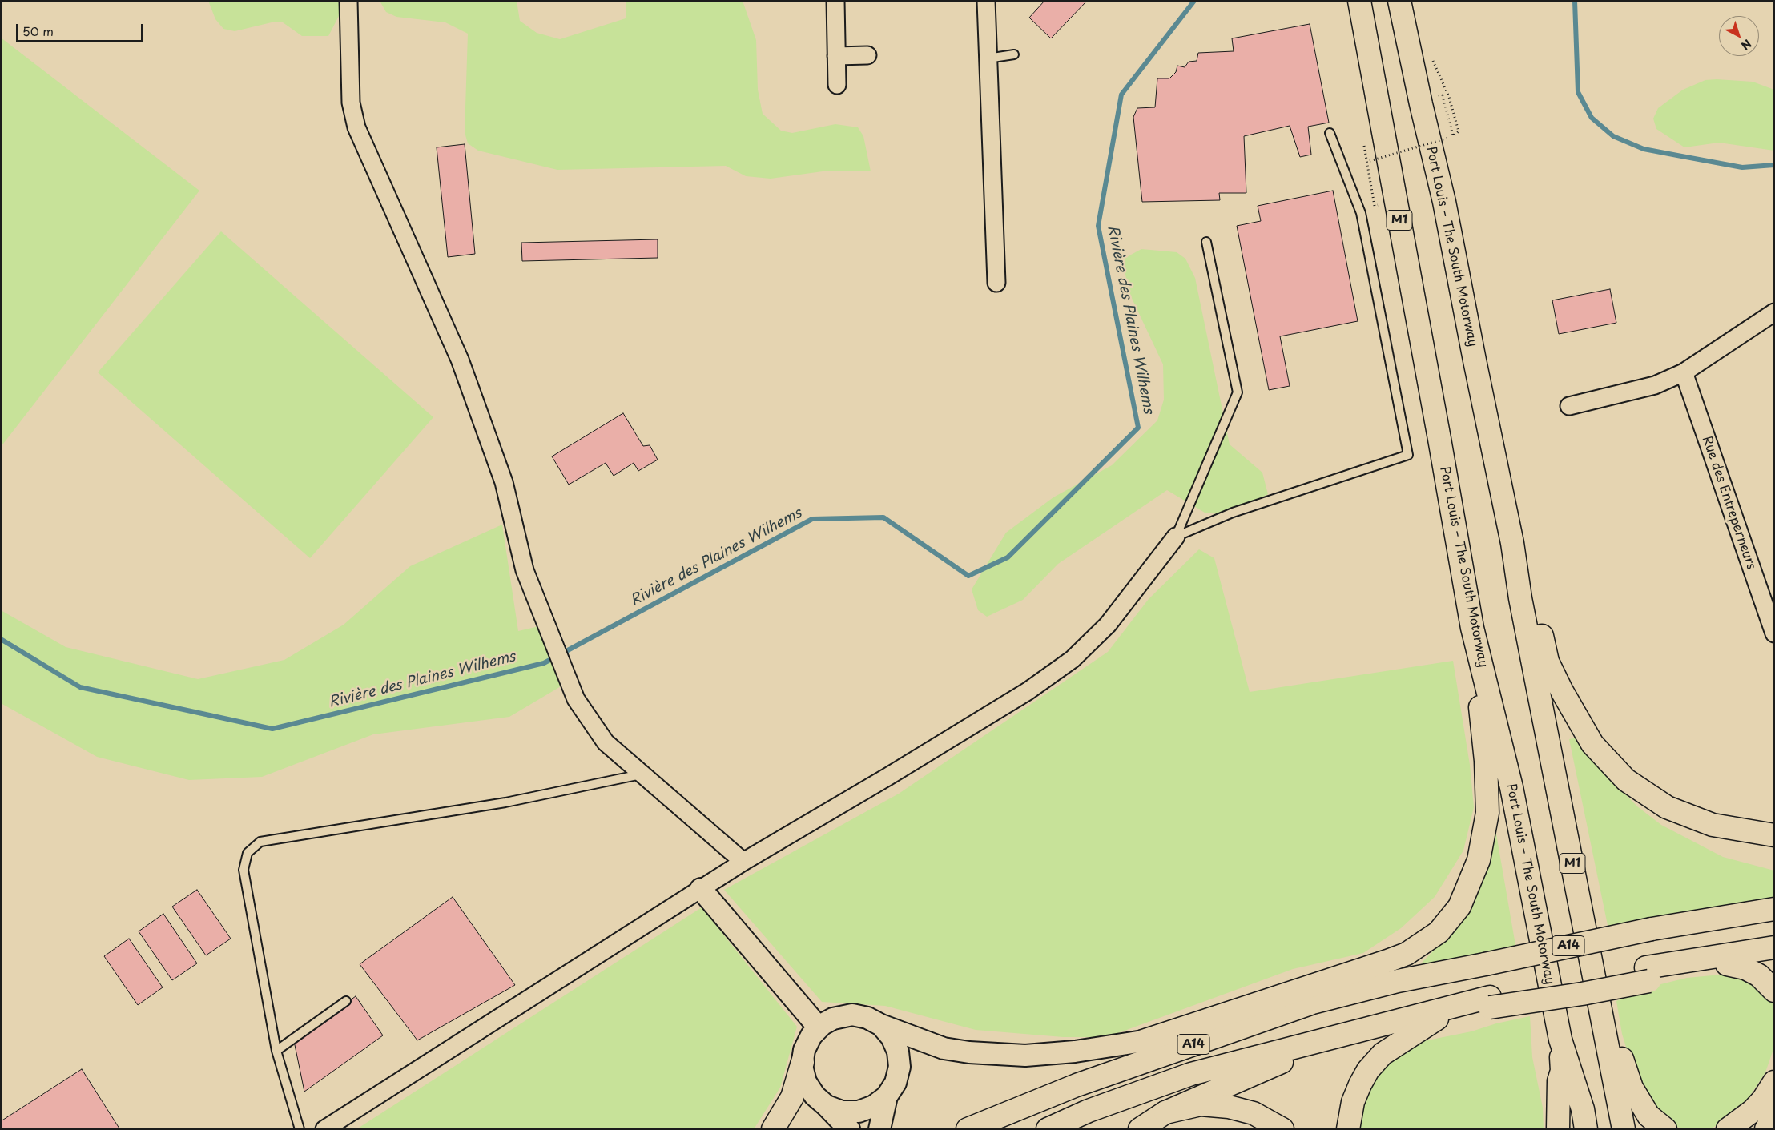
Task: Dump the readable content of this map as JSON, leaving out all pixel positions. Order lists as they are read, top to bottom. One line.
{"streets":{"main road":["M1","Port Louis – The South Motorway","A14"],"street":["Rue des Entreperneurs"]},"water":["Rivière des Plaines Wilhems"],"scale_bar":"50 m","north":"bottom right"}
